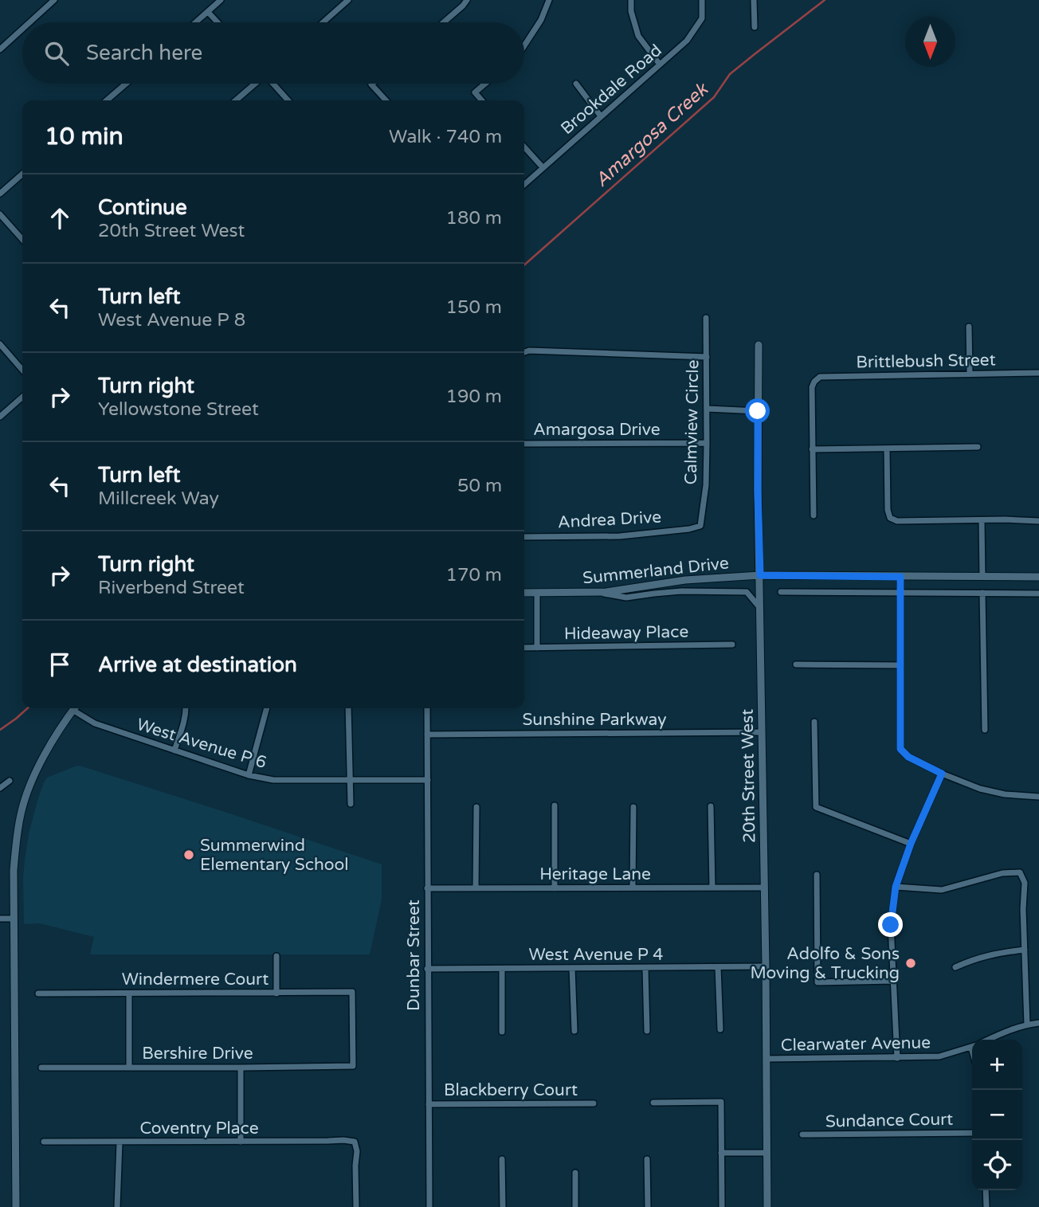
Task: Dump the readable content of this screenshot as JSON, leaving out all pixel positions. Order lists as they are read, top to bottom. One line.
{"streets":{"street":["Brookdale Road","Brittlebush Street","Calmview Circle","Amargosa Drive","Andrea Drive","Summerland Drive","Hideaway Place","Sunshine Parkway","West Avenue P 6","20th Street West","Heritage Lane","West Avenue P 4","Dunbar Street","Windermere Court","Clearwater Avenue","Bershire Drive","Blackberry Court","Sundance Court","Coventry Place"]},"crossings":[["Calmview Circle","Amargosa Drive"],["Calmview Circle","Andrea Drive"],["Summerland Drive","20th Street West"],["Sunshine Parkway","20th Street West"],["Sunshine Parkway","Dunbar Street"],["West Avenue P 6","Dunbar Street"],["20th Street West","Heritage Lane"],["20th Street West","West Avenue P 4"],["20th Street West","Clearwater Avenue"],["Heritage Lane","Dunbar Street"],["West Avenue P 4","Dunbar Street"],["Dunbar Street","Blackberry Court"],["Windermere Court","Bershire Drive"]],"water":["Amargosa Creek"],"places":["Summerwind Elementary School","Adolfo & Sons Moving & Trucking"],"north":"bottom","page":{"search":"Search here","heading":["10 min","Walk · 740 m"],"list":[["Continue","20th Street West","180 m"],["Turn left","West Avenue P 8","150 m"],["Turn right","Yellowstone Street","190 m"],["Turn left","Millcreek Way","50 m"],["Turn right","Riverbend Street","170 m"],"Arrive at destination"],"map_buttons":["+","−"]}}
